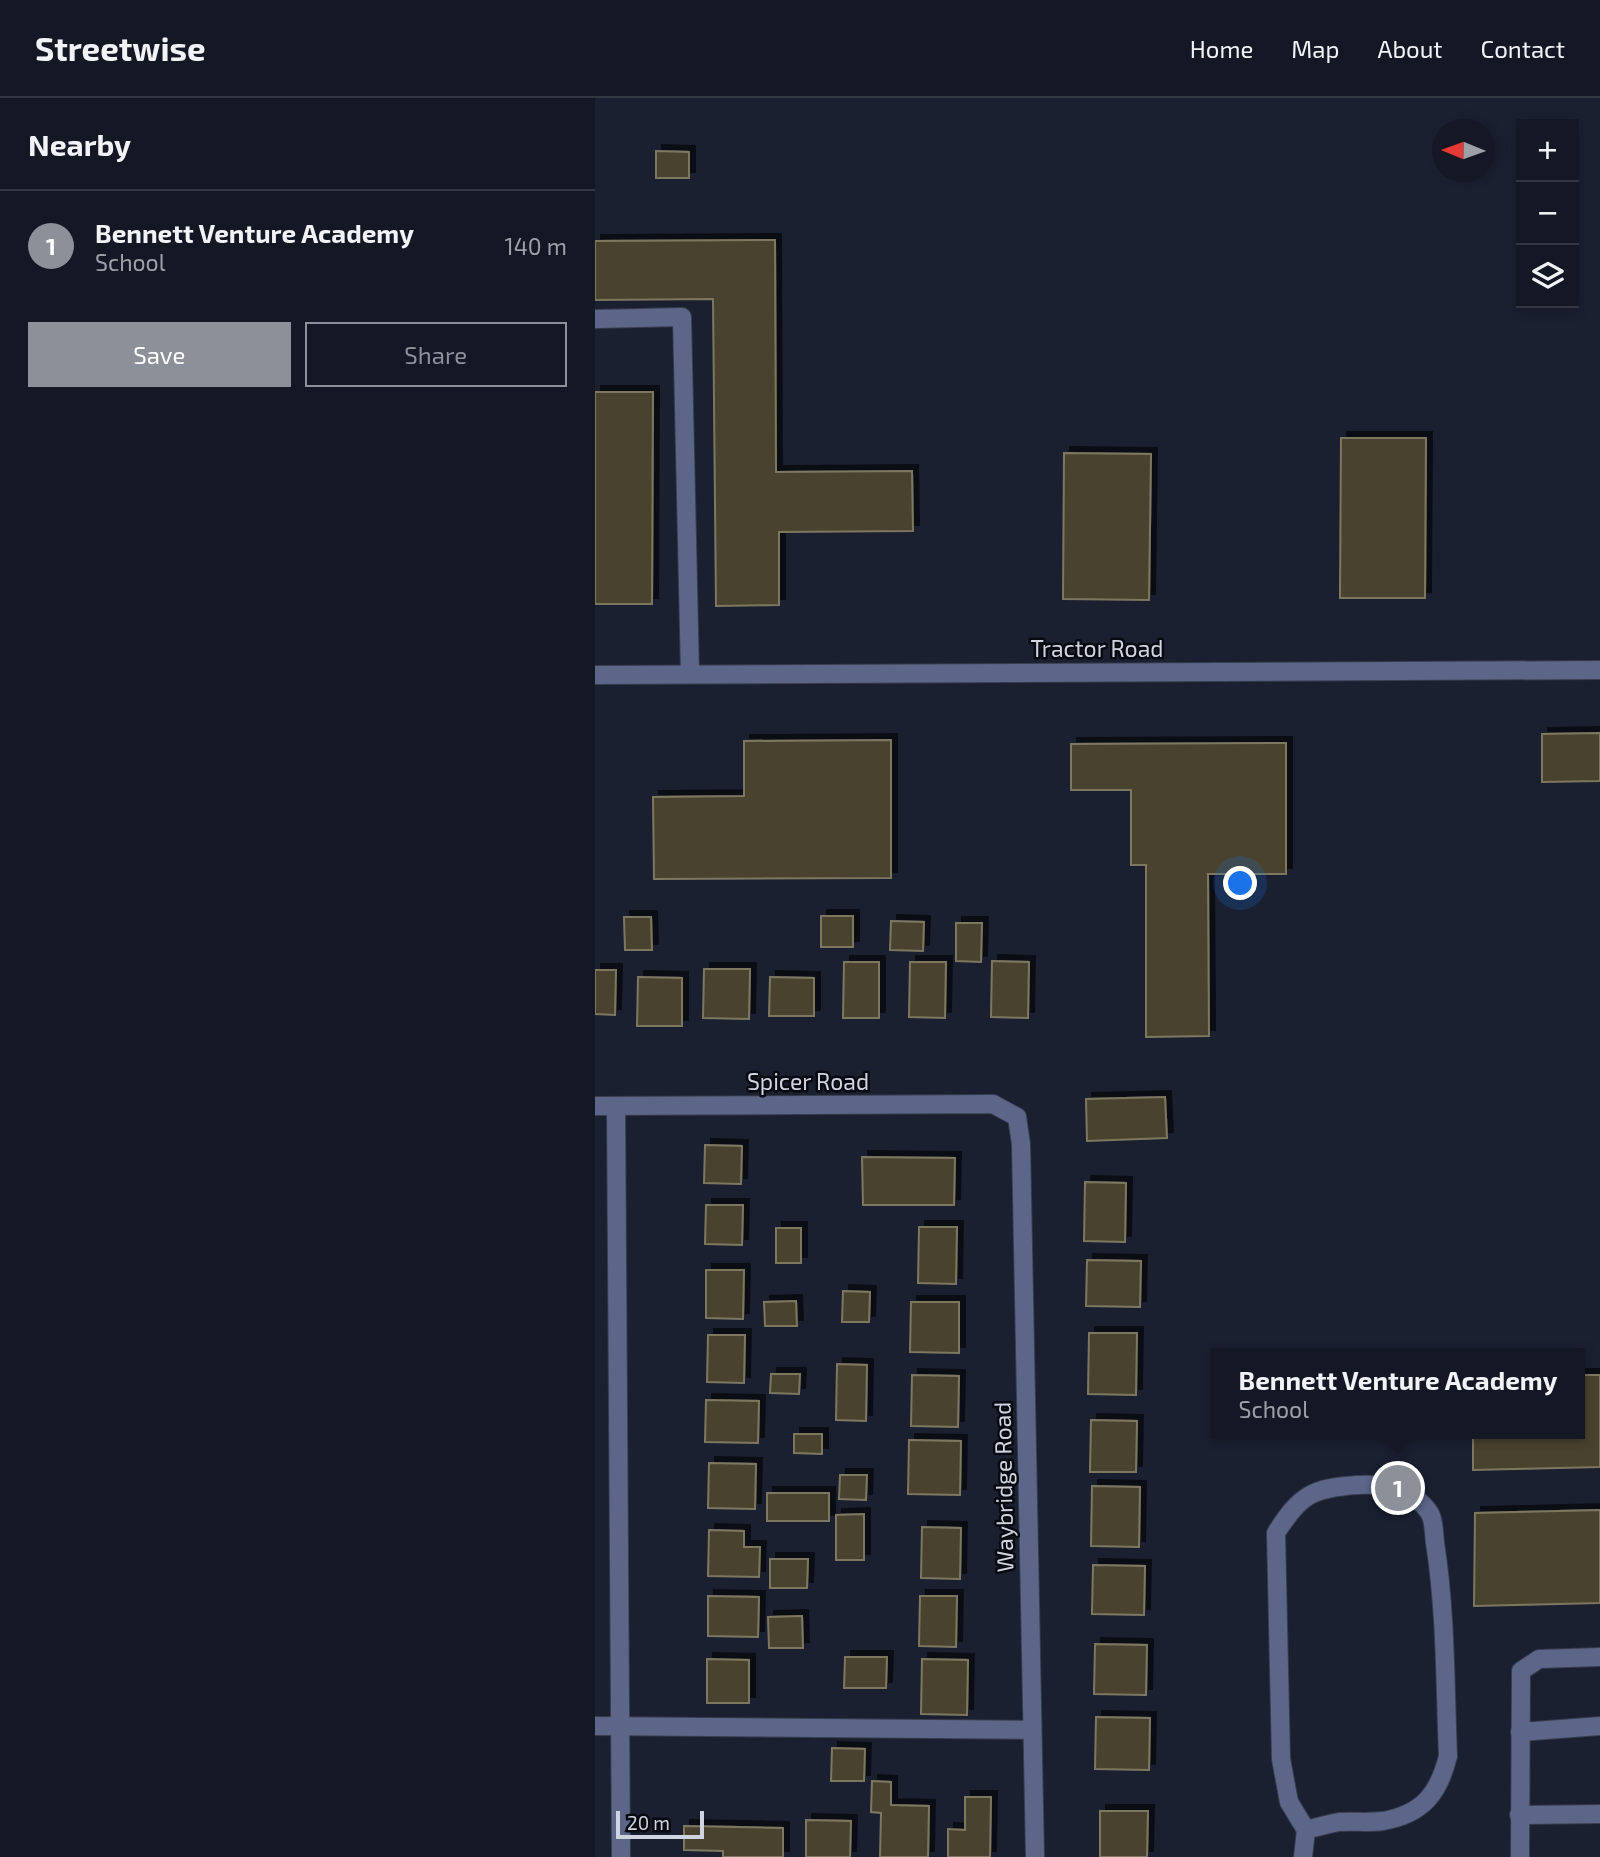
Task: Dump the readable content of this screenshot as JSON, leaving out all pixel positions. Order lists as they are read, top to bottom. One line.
{"streets":{"street":["Tractor Road","Spicer Road","Waybridge Road"]},"crossings":[["Spicer Road","Waybridge Road"]],"scale_bar":"20 m","north":"left","page":{"header":"Streetwise","nav":["Home","Map","About","Contact"],"heading":"Nearby","map_buttons":["+","−"],"list":[{"mark":"1","name":"Bennett Venture Academy","note":"School","value":"140 m"}],"buttons":["Save","Share"],"popup":["Bennett Venture Academy","School"],"pins":"1","scale":"20 m"}}
